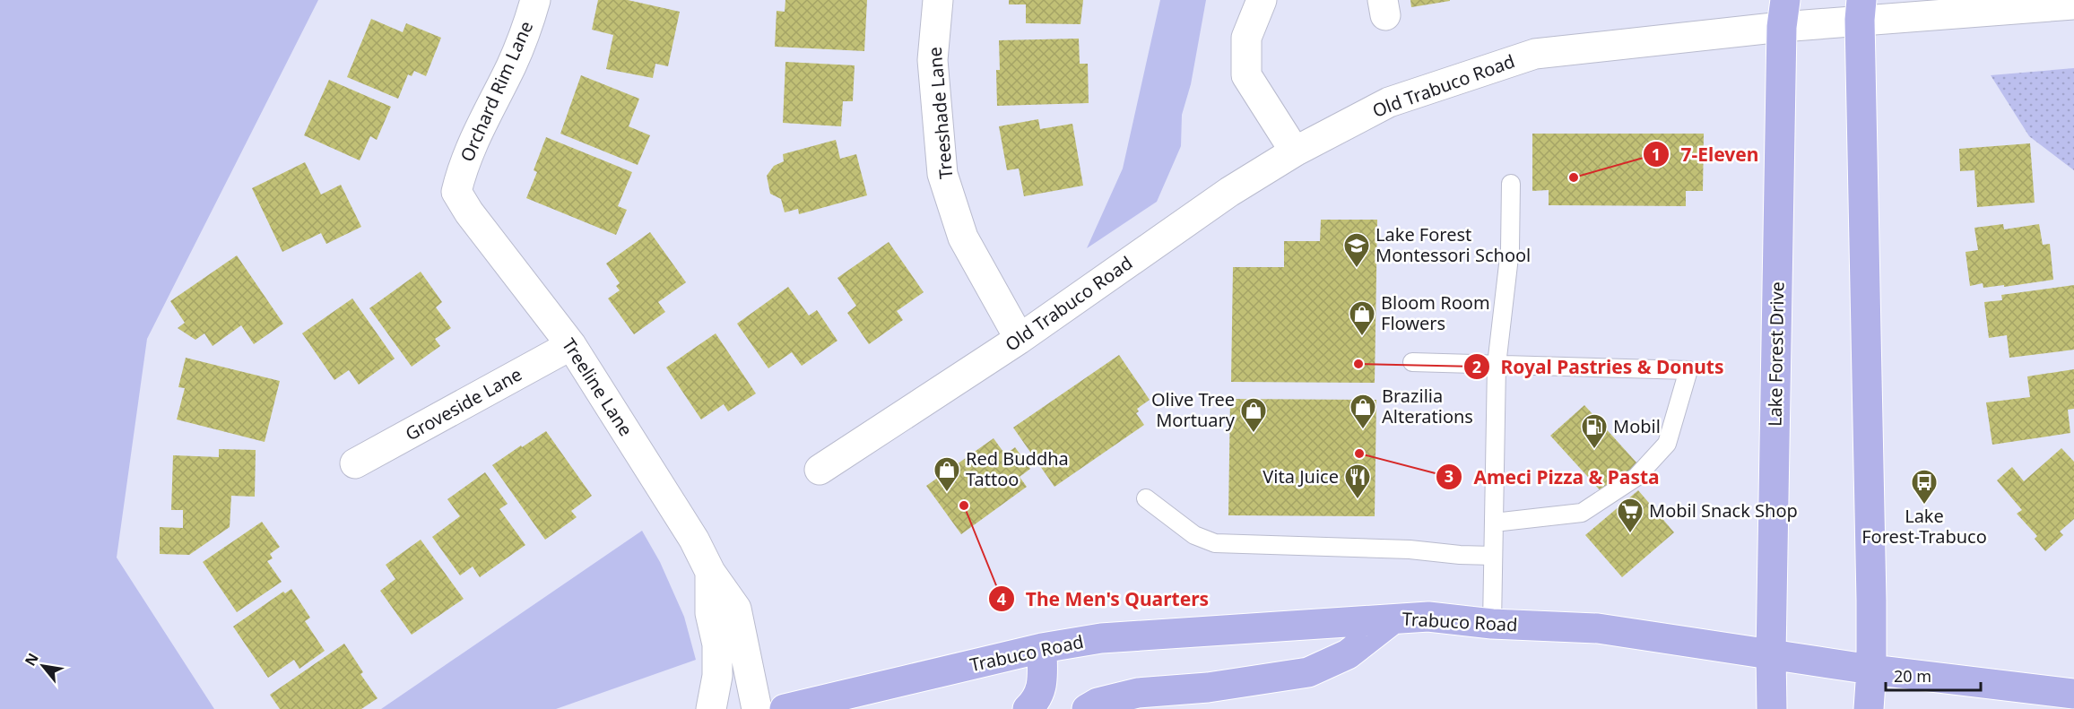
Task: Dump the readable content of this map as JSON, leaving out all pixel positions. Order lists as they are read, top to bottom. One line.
{"streets":{"main road":["Lake Forest Drive","Trabuco Road"],"street":["Old Trabuco Road","Orchard Rim Lane","Treeshade Lane","Treeline Lane","Groveside Lane"]},"crossings":[["Old Trabuco Road","Treeshade Lane"],["Old Trabuco Road","Lake Forest Drive"],["Orchard Rim Lane","Treeline Lane"],["Lake Forest Drive","Trabuco Road"],["Treeline Lane","Groveside Lane"]],"places":{"other":["7-Eleven","Royal Pastries & Donuts","Ameci Pizza & Pasta","The Men's Quarters"],"school or university":["Lake Forest Montessori School"],"shop":["Bloom Room Flowers","Brazilia Alterations","Olive Tree Mortuary","Red Buddha Tattoo"],"fuel station":["Mobil"],"restaurant":["Vita Juice"],"bus stop":["Lake Forest-Trabuco"],"supermarket":["Mobil Snack Shop"]},"scale_bar":"20 m","north":"top left"}
